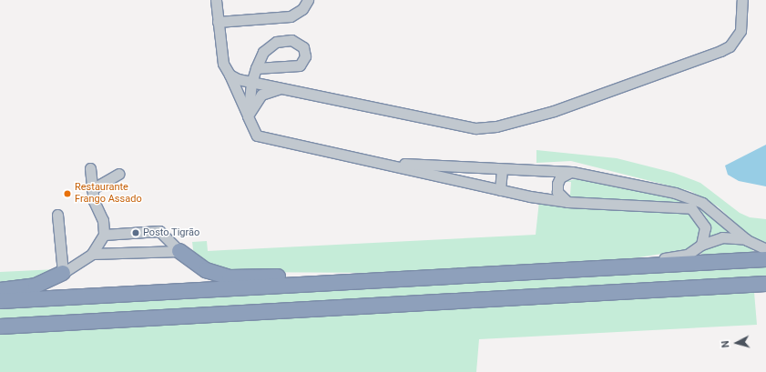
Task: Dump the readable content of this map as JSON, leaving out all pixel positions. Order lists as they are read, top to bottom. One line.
{"places":["Restaurante Frango Assado","Posto Tigrão"],"north":"left"}
